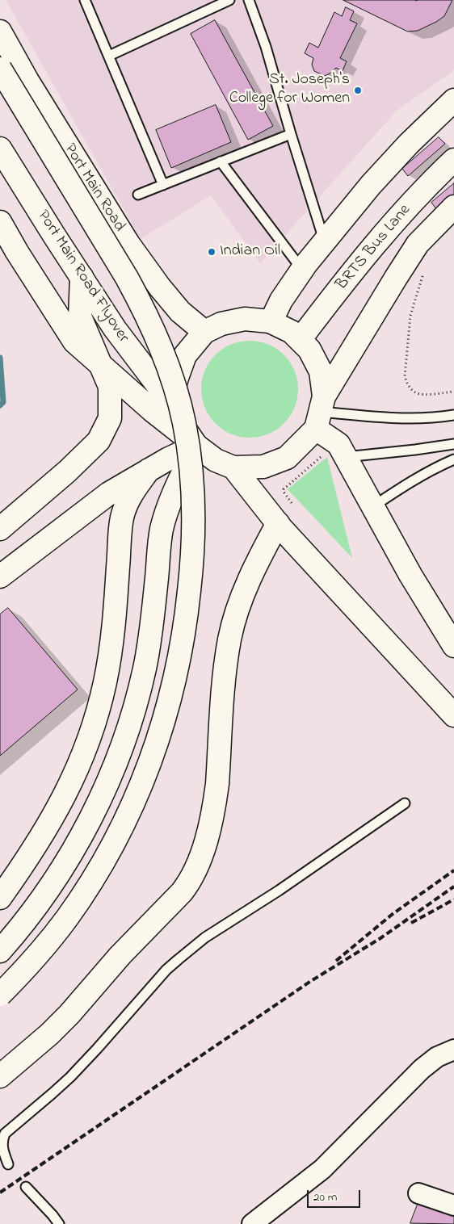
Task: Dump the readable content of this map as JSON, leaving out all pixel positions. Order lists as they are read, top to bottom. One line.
{"streets":{"main road":["Port Main Road","BRTS Bus Lane","Port Main Road Flyover"]},"places":["St. Joseph's College for Women","Indian Oil"],"scale_bar":"20 m"}
